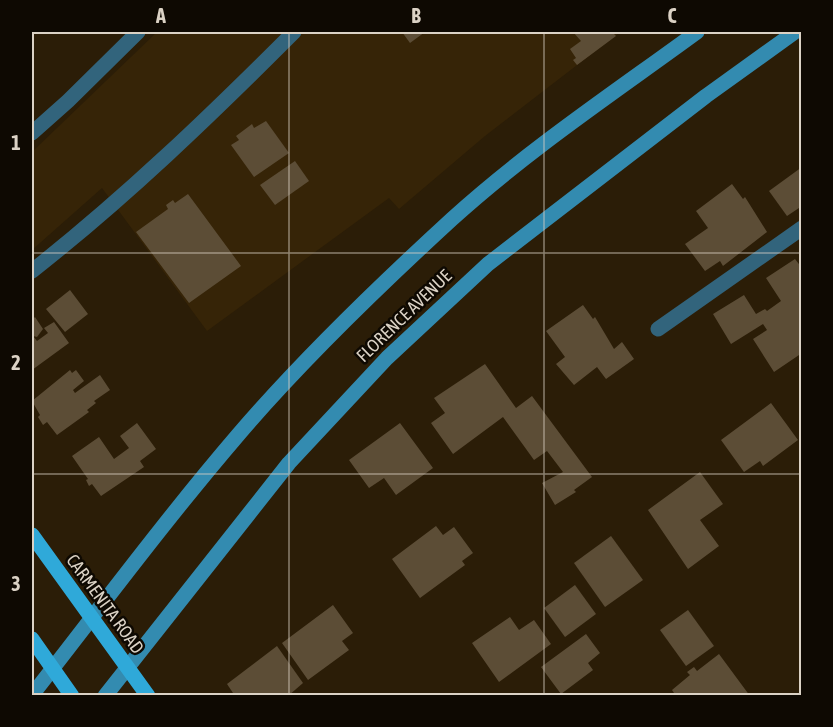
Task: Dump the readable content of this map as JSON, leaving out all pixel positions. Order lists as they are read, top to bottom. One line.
{"streets":{"main road":["FLORENCE AVENUE","CARMENITA ROAD"]},"crossings":[["FLORENCE AVENUE","CARMENITA ROAD"]],"grid":{"columns":["A","B","C"],"rows":["1","2","3"]}}
